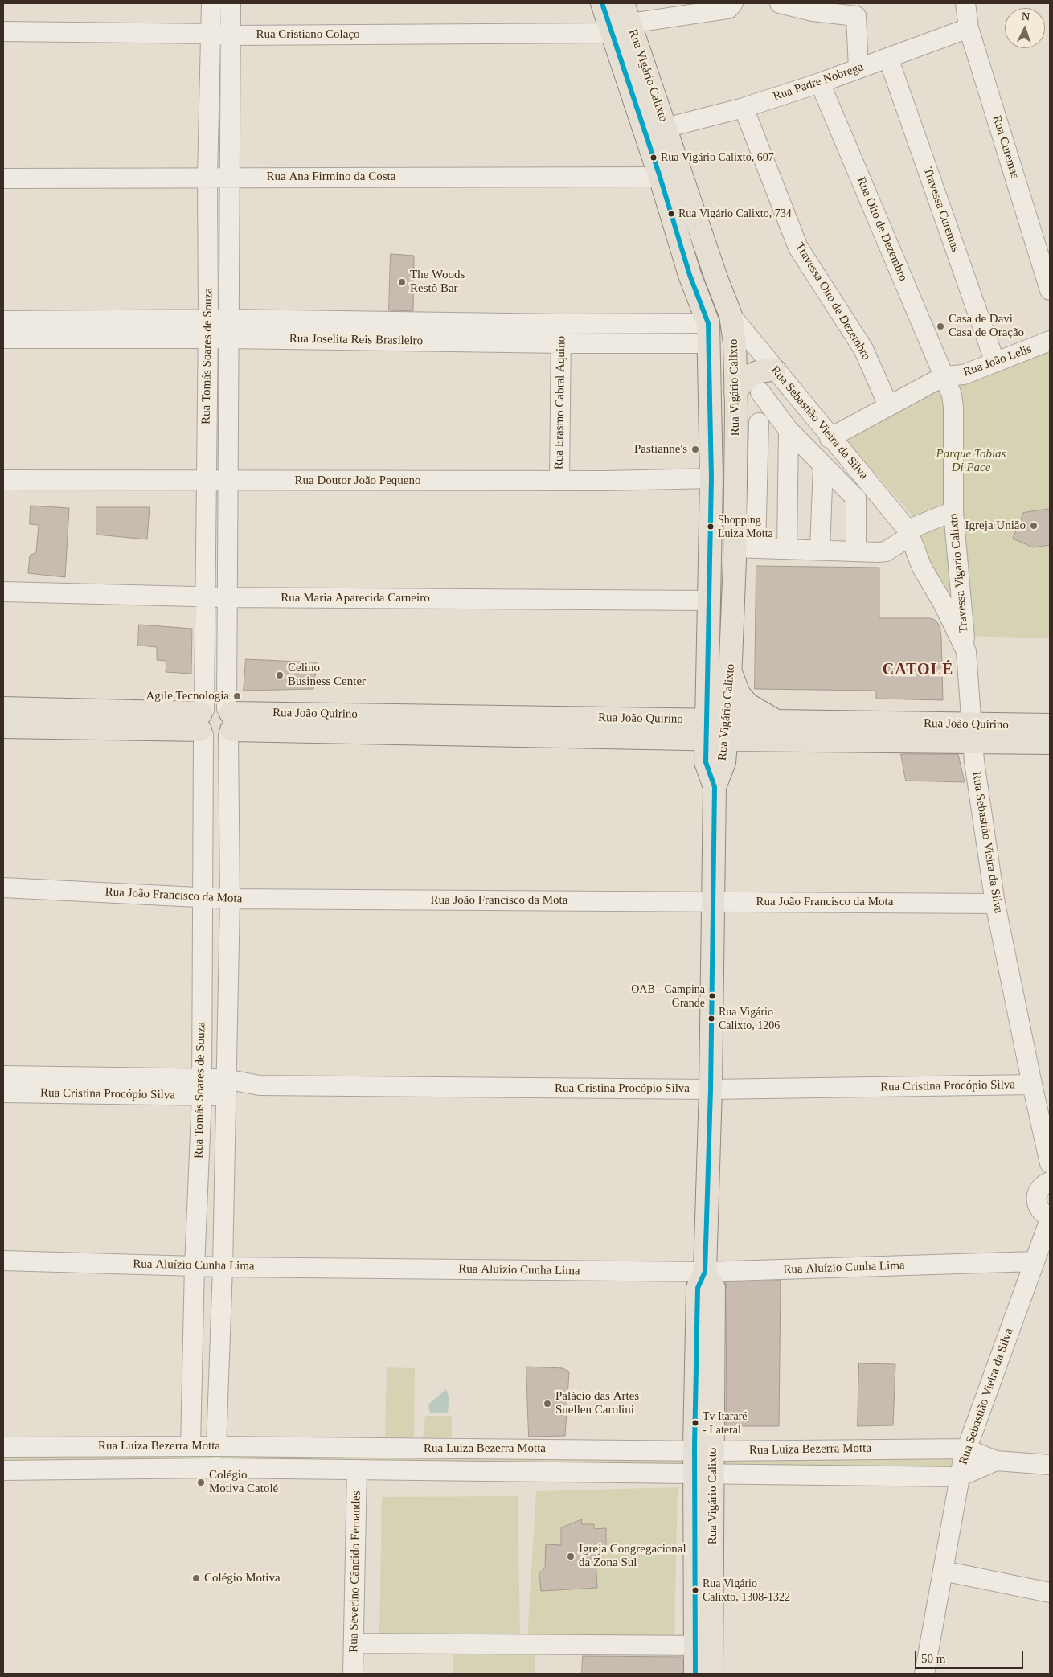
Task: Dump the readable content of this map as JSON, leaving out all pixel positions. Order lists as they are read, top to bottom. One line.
{"streets":{"main road":["Rua Vigário Calixto","Rua João Quirino"],"street":["Rua Cristiano Colaço","Rua Padre Nobrega","Rua Curemas","Rua Ana Firmino da Costa","Travessa Curemas","Rua Oito de Dezembro","Travessa Oito de Dezembro","Rua Joselita Reis Brasileiro","Rua Tomás Soares de Souza","Rua João Lelis","Rua Erasmo Cabral Aquino","Rua Sebastião Vieira da Silva","Rua Doutor João Pequeno","Travessa Vigario Calixto","Rua Maria Aparecida Carneiro","Rua João Francisco da Mota","Rua Cristina Procópio Silva","Rua Aluízio Cunha Lima","Rua Luiza Bezerra Motta","Rua Severino Cândido Fernandes"]},"crossings":[["Rua Cristiano Colaço","Rua Vigário Calixto"],["Rua Cristiano Colaço","Rua Tomás Soares de Souza"],["Rua Vigário Calixto","Rua Padre Nobrega"],["Rua Vigário Calixto","Rua Ana Firmino da Costa"],["Rua Vigário Calixto","Rua Joselita Reis Brasileiro"],["Rua Vigário Calixto","Rua Sebastião Vieira da Silva"],["Rua Vigário Calixto","Rua Doutor João Pequeno"],["Rua Vigário Calixto","Rua Maria Aparecida Carneiro"],["Rua Vigário Calixto","Rua João Quirino"],["Rua Vigário Calixto","Rua João Francisco da Mota"],["Rua Vigário Calixto","Rua Cristina Procópio Silva"],["Rua Vigário Calixto","Rua Aluízio Cunha Lima"],["Rua Vigário Calixto","Rua Luiza Bezerra Motta"],["Rua Padre Nobrega","Rua Curemas"],["Rua Padre Nobrega","Travessa Curemas"],["Rua Padre Nobrega","Rua Oito de Dezembro"],["Rua Padre Nobrega","Travessa Oito de Dezembro"],["Rua Ana Firmino da Costa","Rua Tomás Soares de Souza"],["Travessa Curemas","Rua João Lelis"],["Rua Oito de Dezembro","Rua João Lelis"],["Rua Oito de Dezembro","Travessa Vigario Calixto"],["Rua Joselita Reis Brasileiro","Rua Tomás Soares de Souza"],["Rua Joselita Reis Brasileiro","Rua Erasmo Cabral Aquino"],["Rua Tomás Soares de Souza","Rua Doutor João Pequeno"],["Rua Tomás Soares de Souza","Rua Maria Aparecida Carneiro"],["Rua Tomás Soares de Souza","Rua João Quirino"],["Rua Tomás Soares de Souza","Rua João Francisco da Mota"],["Rua Tomás Soares de Souza","Rua Cristina Procópio Silva"],["Rua Tomás Soares de Souza","Rua Aluízio Cunha Lima"],["Rua Tomás Soares de Souza","Rua Luiza Bezerra Motta"],["Rua João Lelis","Travessa Vigario Calixto"],["Rua Erasmo Cabral Aquino","Rua Doutor João Pequeno"],["Rua Sebastião Vieira da Silva","Travessa Vigario Calixto"],["Rua Sebastião Vieira da Silva","Rua João Quirino"],["Rua Sebastião Vieira da Silva","Rua João Francisco da Mota"],["Rua Sebastião Vieira da Silva","Rua Cristina Procópio Silva"],["Rua Sebastião Vieira da Silva","Rua Aluízio Cunha Lima"],["Rua Sebastião Vieira da Silva","Rua Luiza Bezerra Motta"],["Rua Luiza Bezerra Motta","Rua Severino Cândido Fernandes"]],"districts":["CATOLÉ"],"parks":["Parque Tobias Di Pace"],"places":["Rua Vigário Calixto, 607","Rua Vigário Calixto, 734","The Woods Restô Bar","Casa de Davi Casa de Oração","Pastianne's","Igreja União","Shopping Luiza Motta","Celino Business Center","Agile Tecnologia","OAB - Campina Grande","Rua Vigário Calixto, 1206","Palácio das Artes Suellen Carolini","Tv Itararé - Lateral","Colégio Motiva Catolé","Igreja Congregacional da Zona Sul","Colégio Motiva","Rua Vigário Calixto, 1308-1322"],"scale_bar":"50 m","north":"top"}
